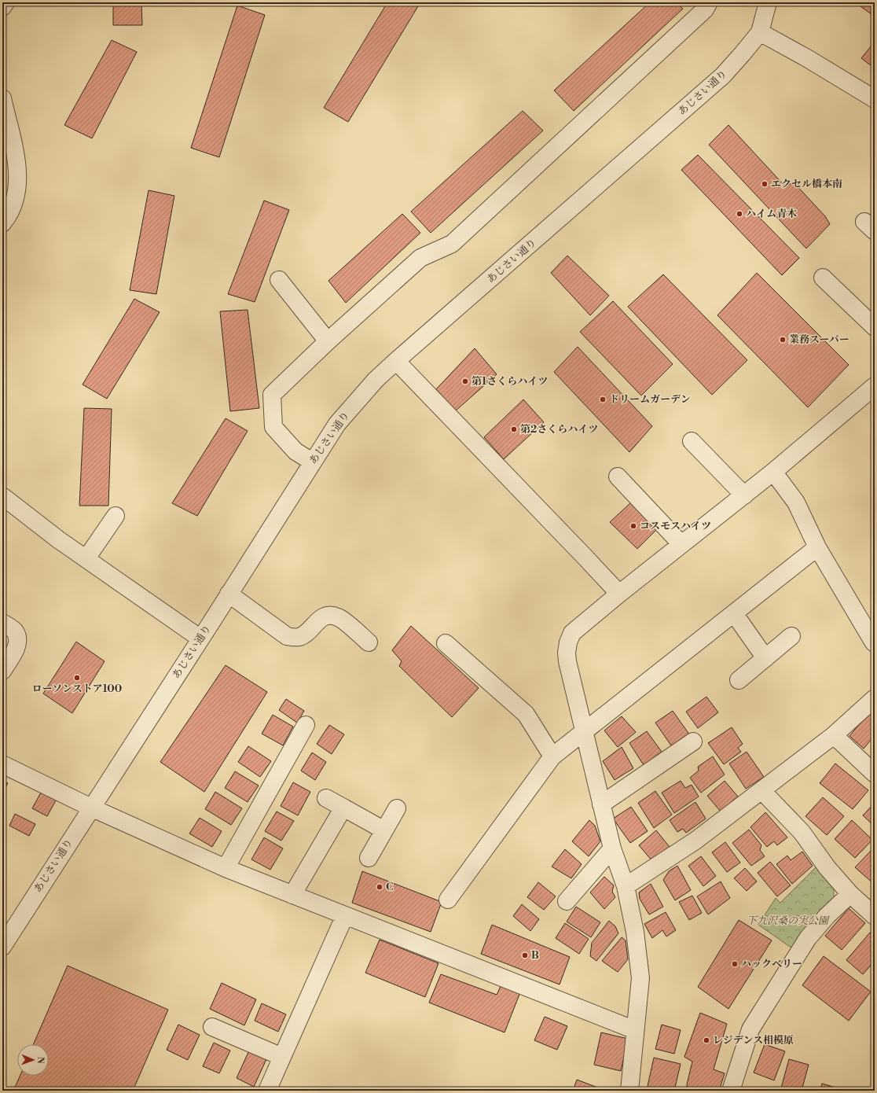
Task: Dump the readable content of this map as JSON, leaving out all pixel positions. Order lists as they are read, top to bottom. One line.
{"streets":{"street":["あじさい通り"]},"parks":["下九沢桑の実公園"],"places":["エクセル橋本南","ハイム青木","業務スーパー","第1さくらハイツ","ドリームガーデン","第2さくらハイツ","コスモスハイツ","ローソンストア100","C","B","ハックベリー","レジデンス相模原"],"north":"right"}
